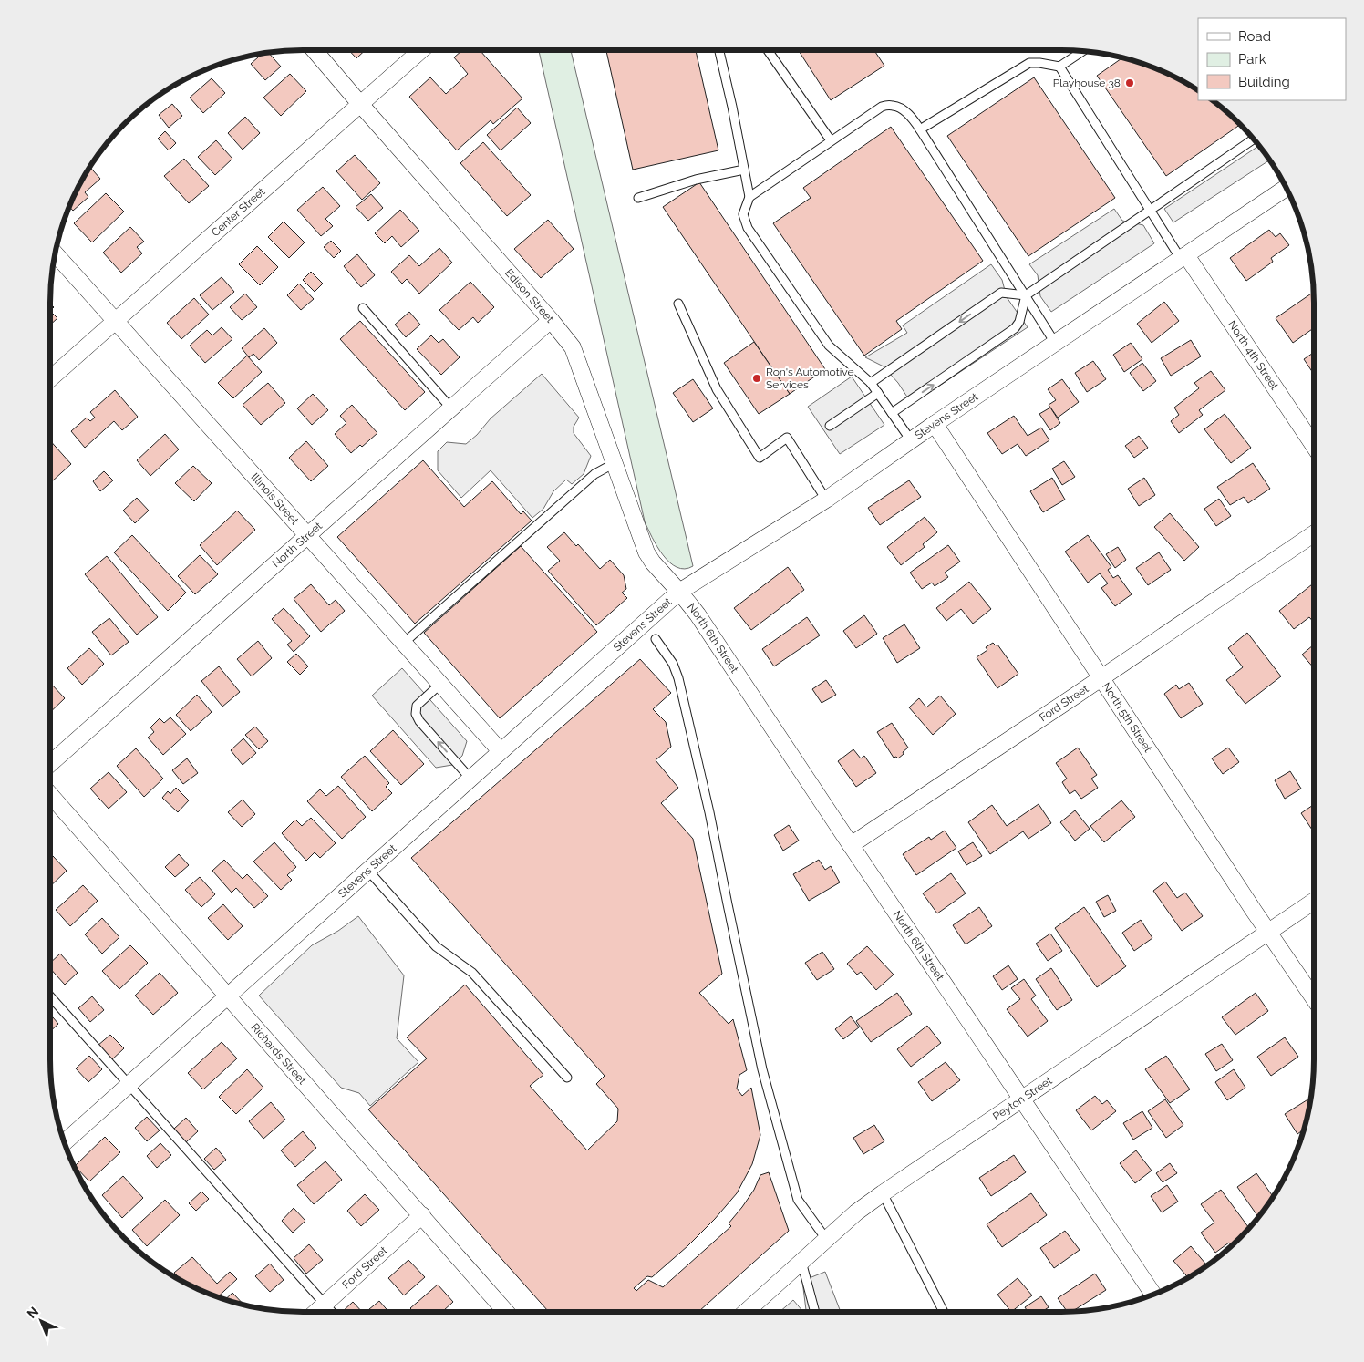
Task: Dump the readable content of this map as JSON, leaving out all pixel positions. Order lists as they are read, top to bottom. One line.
{"streets":{"street":["Center Street","Edison Street","North 4th Street","Stevens Street","Illinois Street","North Street","North 6th Street","Ford Street","North 5th Street","Richards Street","Peyton Street"]},"crossings":[["Center Street","Edison Street"],["Center Street","Illinois Street"],["Edison Street","Stevens Street"],["Edison Street","North Street"],["Edison Street","North 6th Street"],["North 4th Street","Stevens Street"],["Stevens Street","Illinois Street"],["Stevens Street","North 6th Street"],["Stevens Street","North 5th Street"],["Stevens Street","Richards Street"],["Illinois Street","North Street"],["North 6th Street","Ford Street"],["North 6th Street","Peyton Street"],["Ford Street","North 5th Street"],["Ford Street","Richards Street"],["North 5th Street","Peyton Street"]],"places":["Playhouse 38","Ron's Automotive Services"],"legend":["Road","Park","Building"],"north":"top left"}
